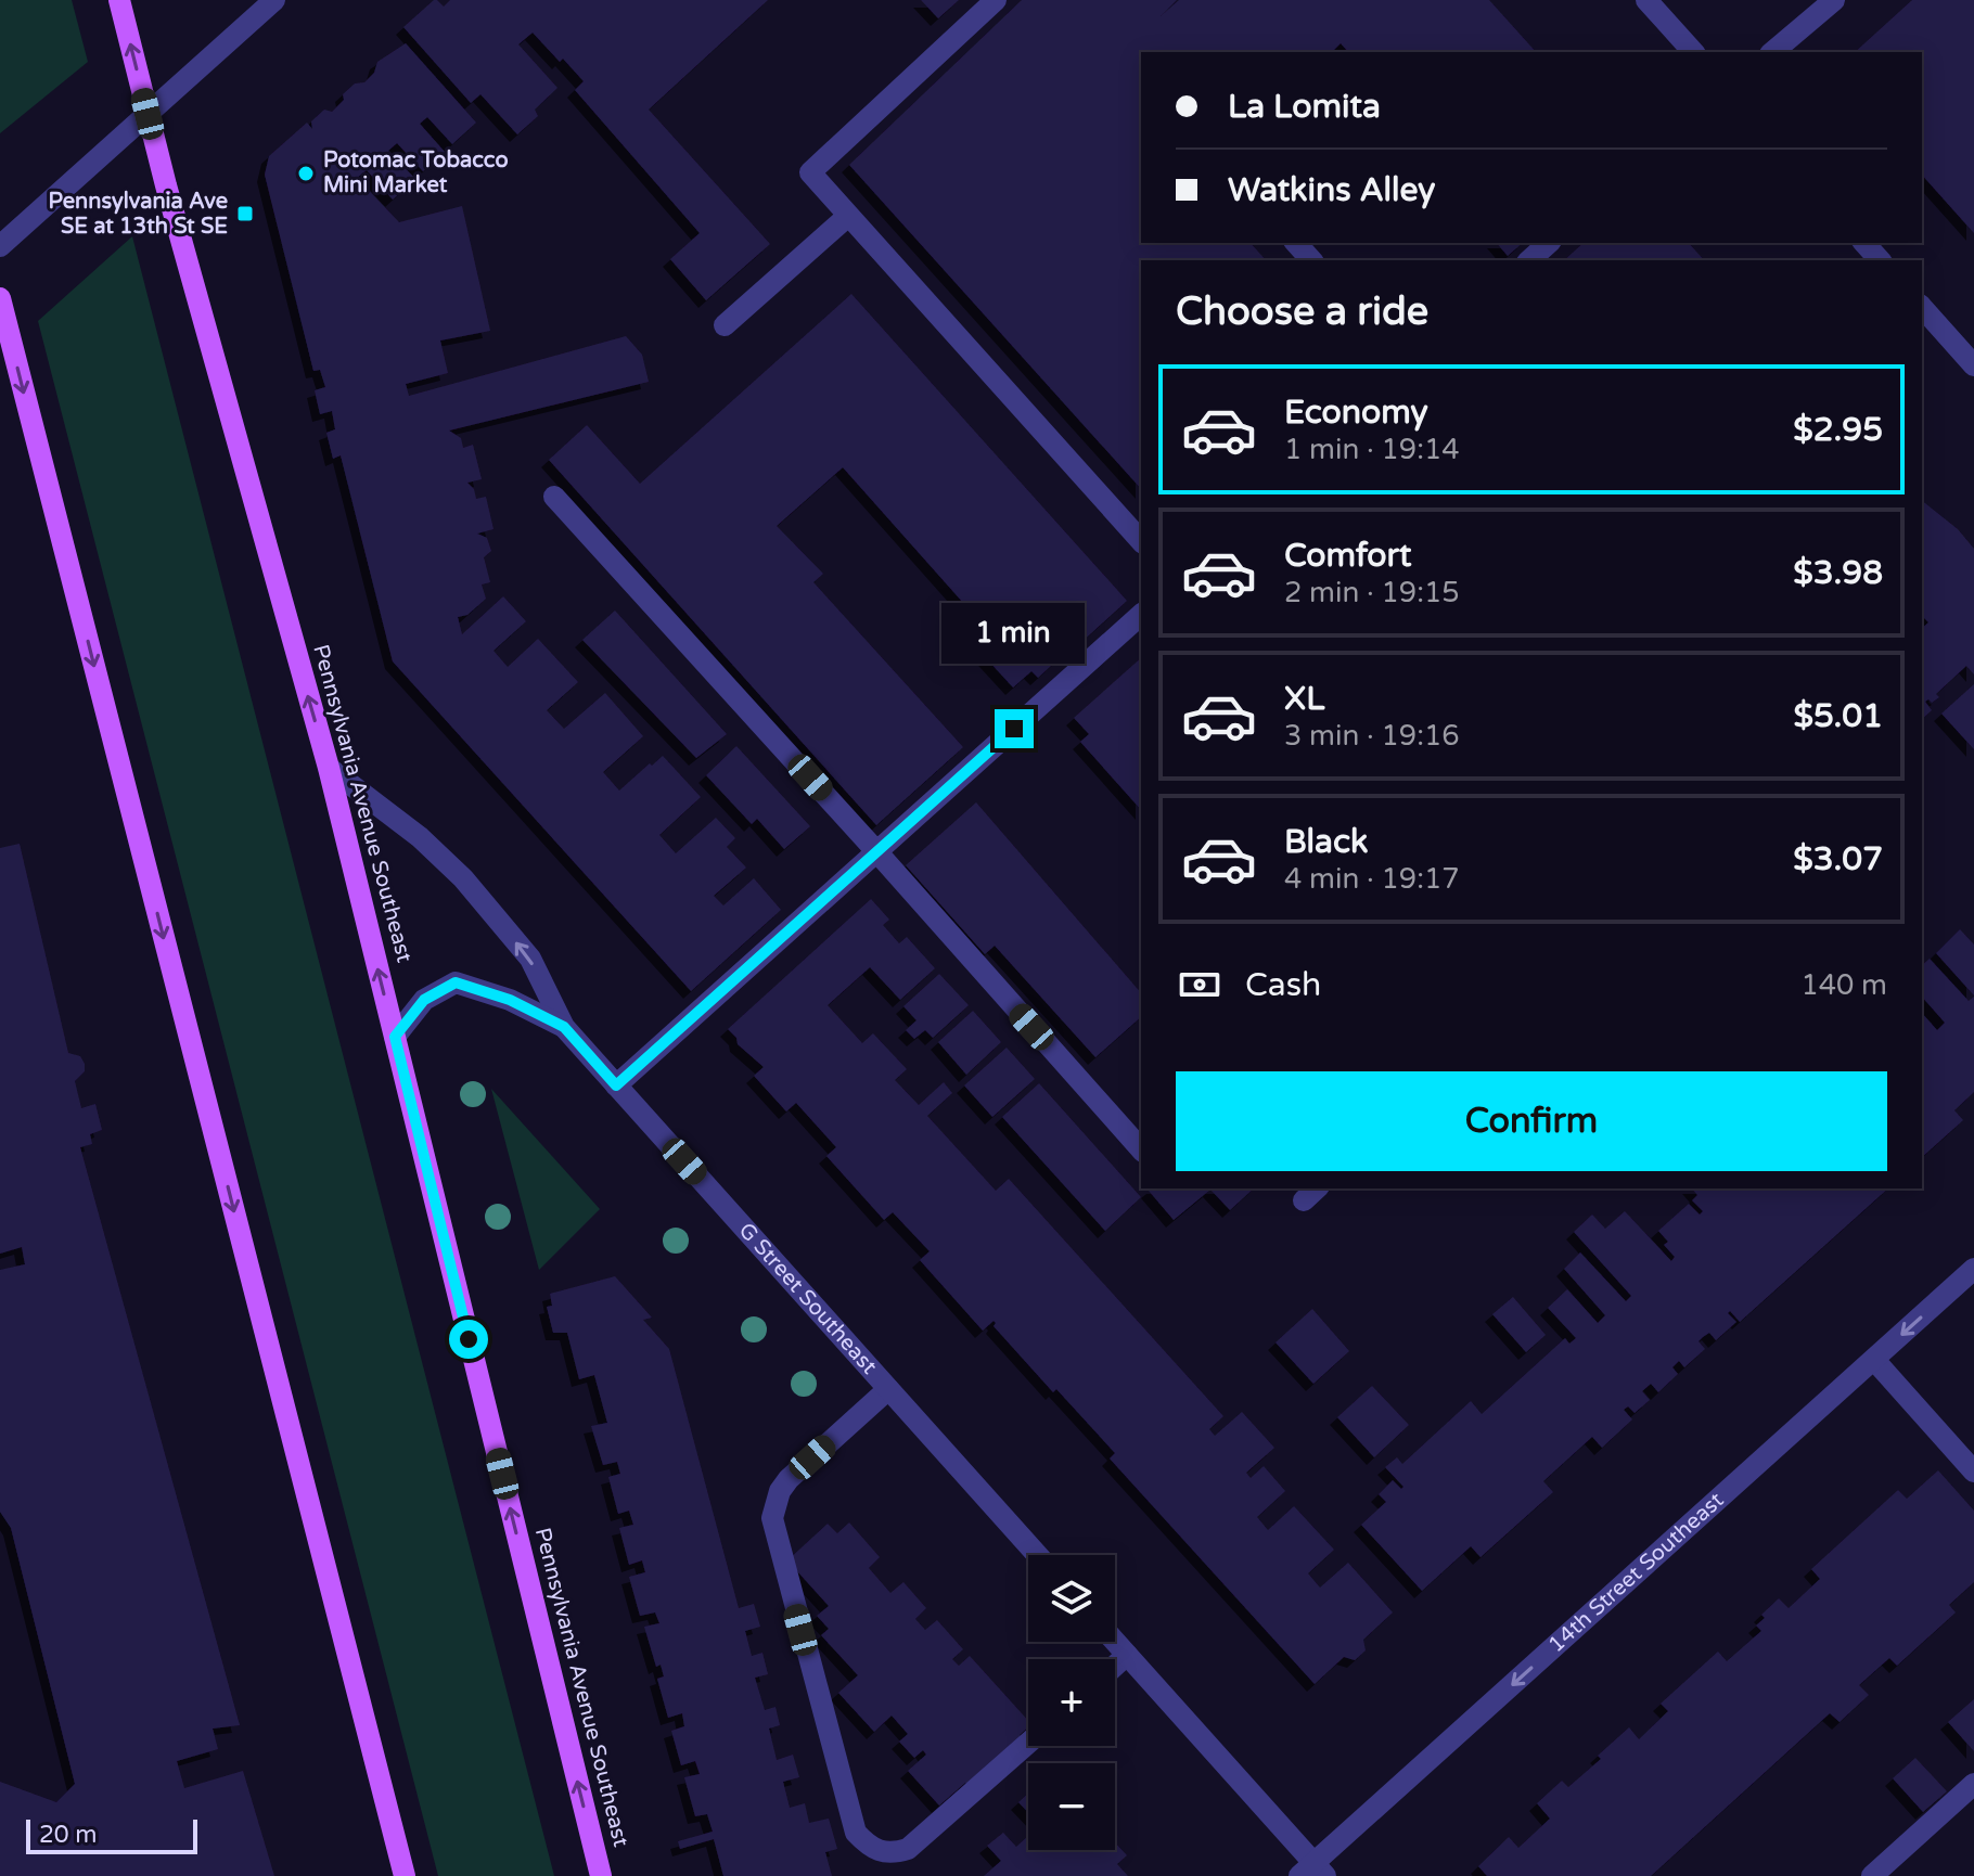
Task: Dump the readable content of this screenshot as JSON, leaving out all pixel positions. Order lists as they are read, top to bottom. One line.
{"streets":{"main road":["Pennsylvania Avenue Southeast"],"street":["G Street Southeast","14th Street Southeast"]},"crossings":[["Pennsylvania Avenue Southeast","G Street Southeast"]],"one_way":["14th Street Southeast"],"places":{"other":["Potomac Tobacco Mini Market"],"transit":["Pennsylvania Ave SE at 13th St SE"]},"scale_bar":"20 m","page":{"banner":["La Lomita","Watkins Alley"],"heading":"Choose a ride","list":[{"name":"Economy","note":"1 min · 19:14","value":"$2.95"},{"name":"Comfort","note":"2 min · 19:15","value":"$3.98"},{"name":"XL","note":"3 min · 19:16","value":"$5.01"},{"name":"Black","note":"4 min · 19:17","value":"$3.07"}],"bubble":"1 min","pay":["Cash","140 m"],"buttons":"Confirm","map_buttons":["+","−"],"scale":"20 m"}}
